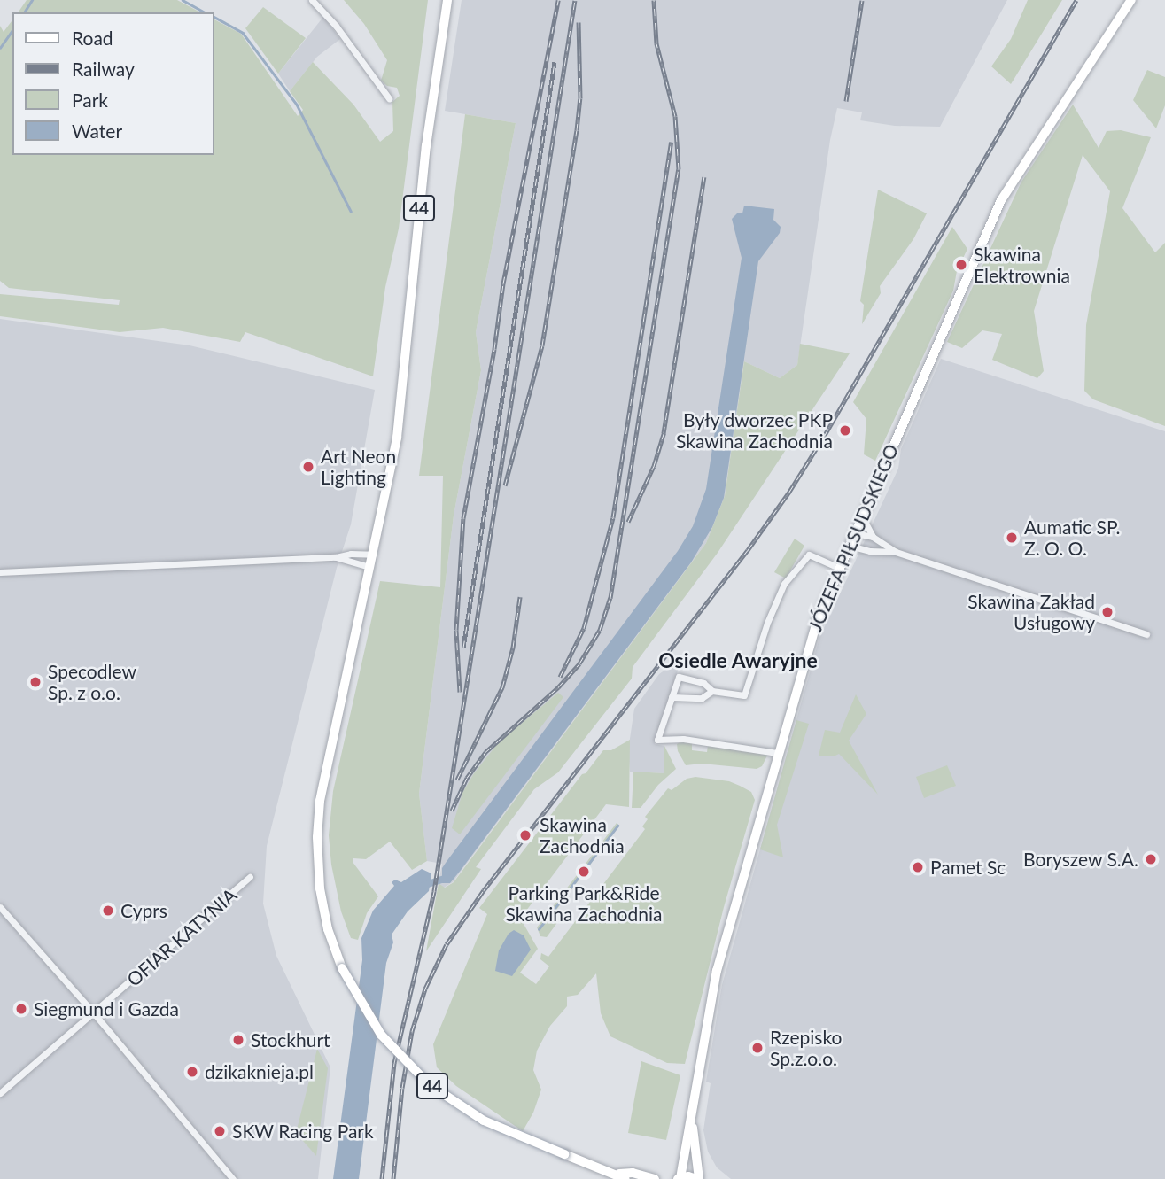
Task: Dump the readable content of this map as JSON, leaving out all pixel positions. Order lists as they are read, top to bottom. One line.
{"streets":{"main road":["44","JÓZEFA PIŁSUDSKIEGO"],"street":["OFIAR KATYNIA"]},"districts":["Osiedle Awaryjne"],"places":["Skawina Elektrownia","Były dworzec PKP Skawina Zachodnia","Art Neon Lighting","Aumatic SP. Z. O. O.","Skawina Zakład Usługowy","Specodlew Sp. z o.o.","Skawina Zachodnia","Boryszew S.A.","Pamet Sc","Parking Park&Ride Skawina Zachodnia","Cyprs","Siegmund i Gazda","Stockhurt","Rzepisko Sp.z.o.o.","dzikaknieja.pl","SKW Racing Park"],"legend":["Road","Railway","Park","Water"]}
